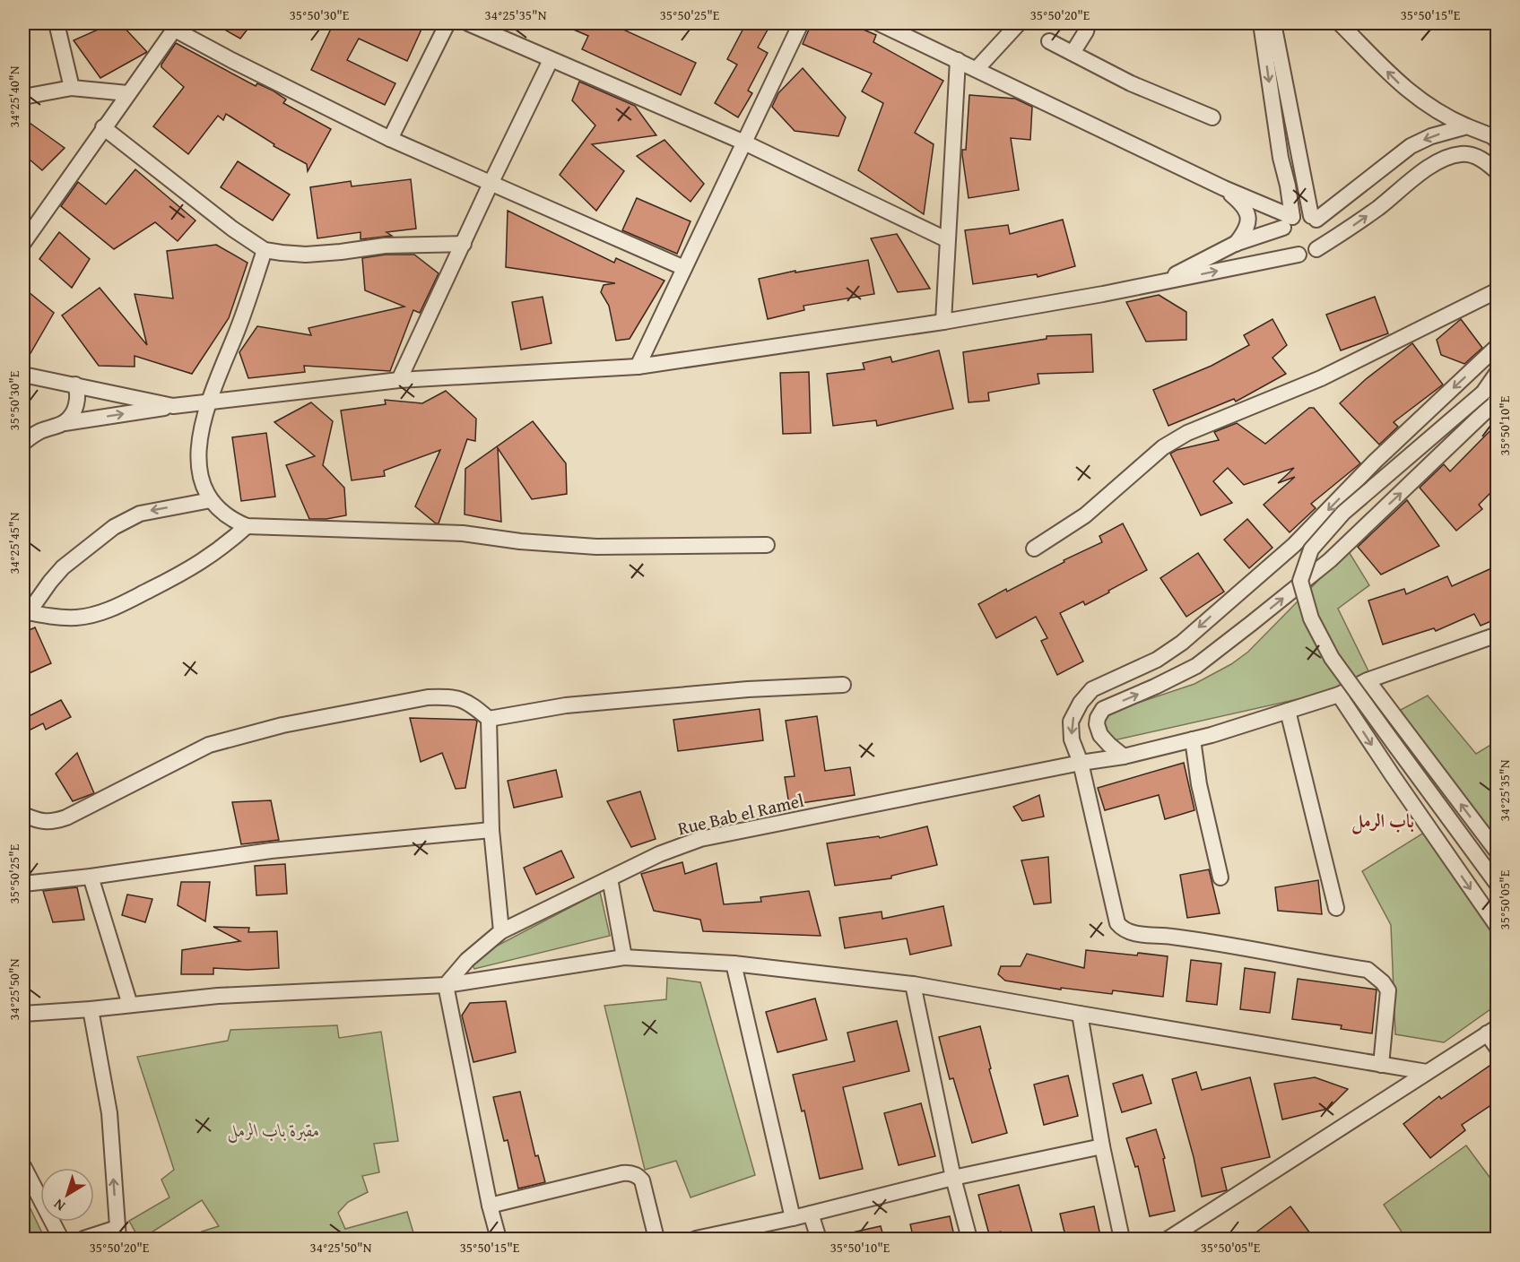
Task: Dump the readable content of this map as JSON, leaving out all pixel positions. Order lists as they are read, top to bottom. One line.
{"streets":{"street":["Rue Bab el Ramel"]},"districts":["باب الرمل"],"parks":["مقبرة باب الرمل"],"north":"bottom left","coordinates":["35°50'30\"E","34°25'35\"N","35°50'25\"E","35°50'20\"E","35°50'15\"E","34°25'40\"N","35°50'10\"E","34°25'45\"N","35°50'05\"E","34°25'50\"N"]}
